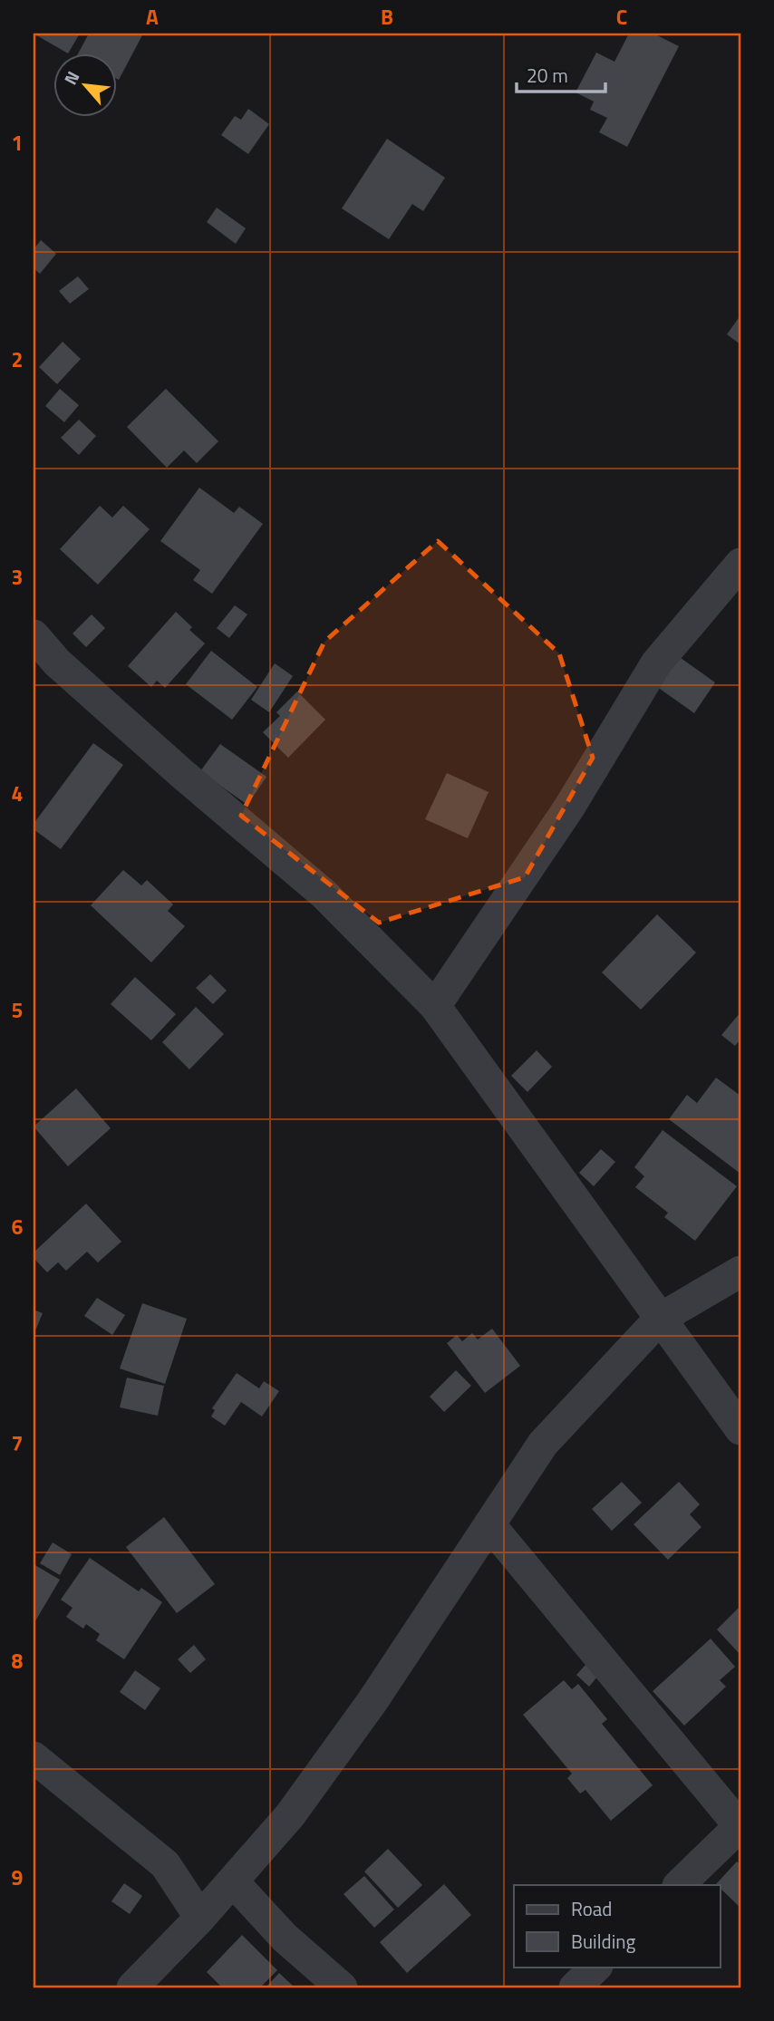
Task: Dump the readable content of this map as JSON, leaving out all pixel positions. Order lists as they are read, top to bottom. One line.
{"legend":["Road","Building"],"scale_bar":"20 m","north":"top left","grid":{"columns":["A","B","C"],"rows":["1","2","3","4","5","6","7","8","9"]}}
